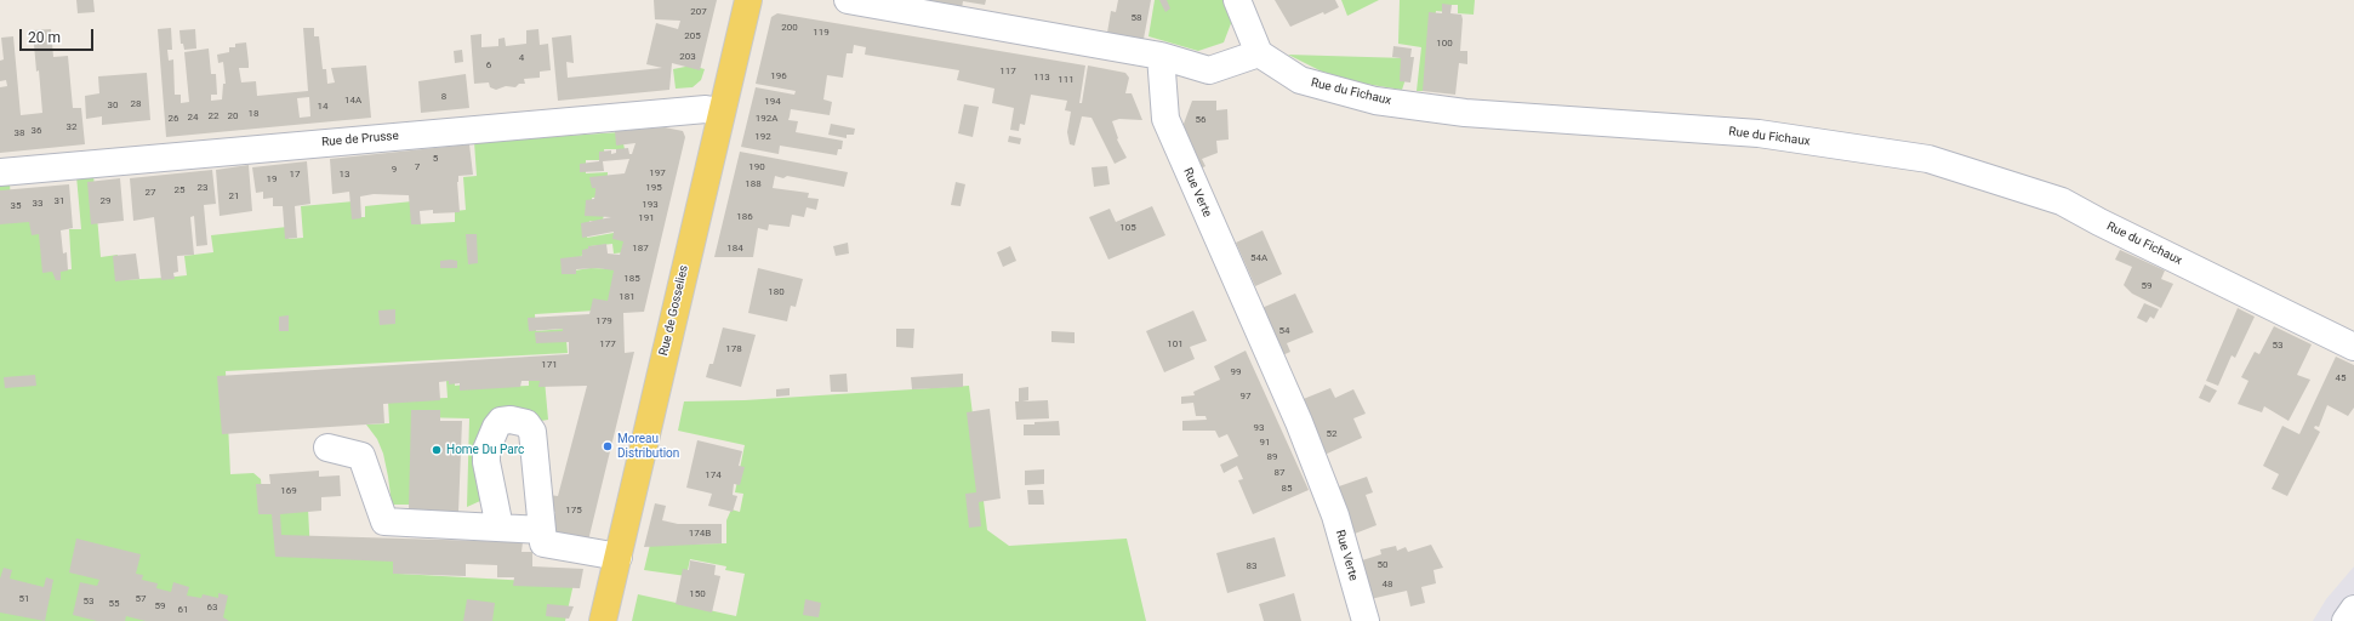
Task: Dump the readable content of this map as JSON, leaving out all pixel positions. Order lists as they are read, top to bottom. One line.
{"streets":{"main road":["Rue de Gosselies"],"street":["Rue du Fichaux","Rue de Prusse","Rue Verte"]},"crossings":[["Rue de Prusse","Rue de Gosselies"]],"places":["Moreau Distribution","Home Du Parc"],"house_numbers":["207","58","200","119","205","100","203","4","6","117","196","113","111","8","14A","194","28","30","14","18","22","20","24","26","192A","56","32","36","38","192","5","7","190","9","197","17","13","19","188","23","195","25","27","21","31","29","33","193","35","186","191","105","187","184","54A","185","59","180","181","179","54","177","101","53","178","171","99","45","97","93","52","91","89","87","174","85","169","175","174B","50","83","48","150","51","57","53","55","59","63","61"],"scale_bar":"20 m"}
